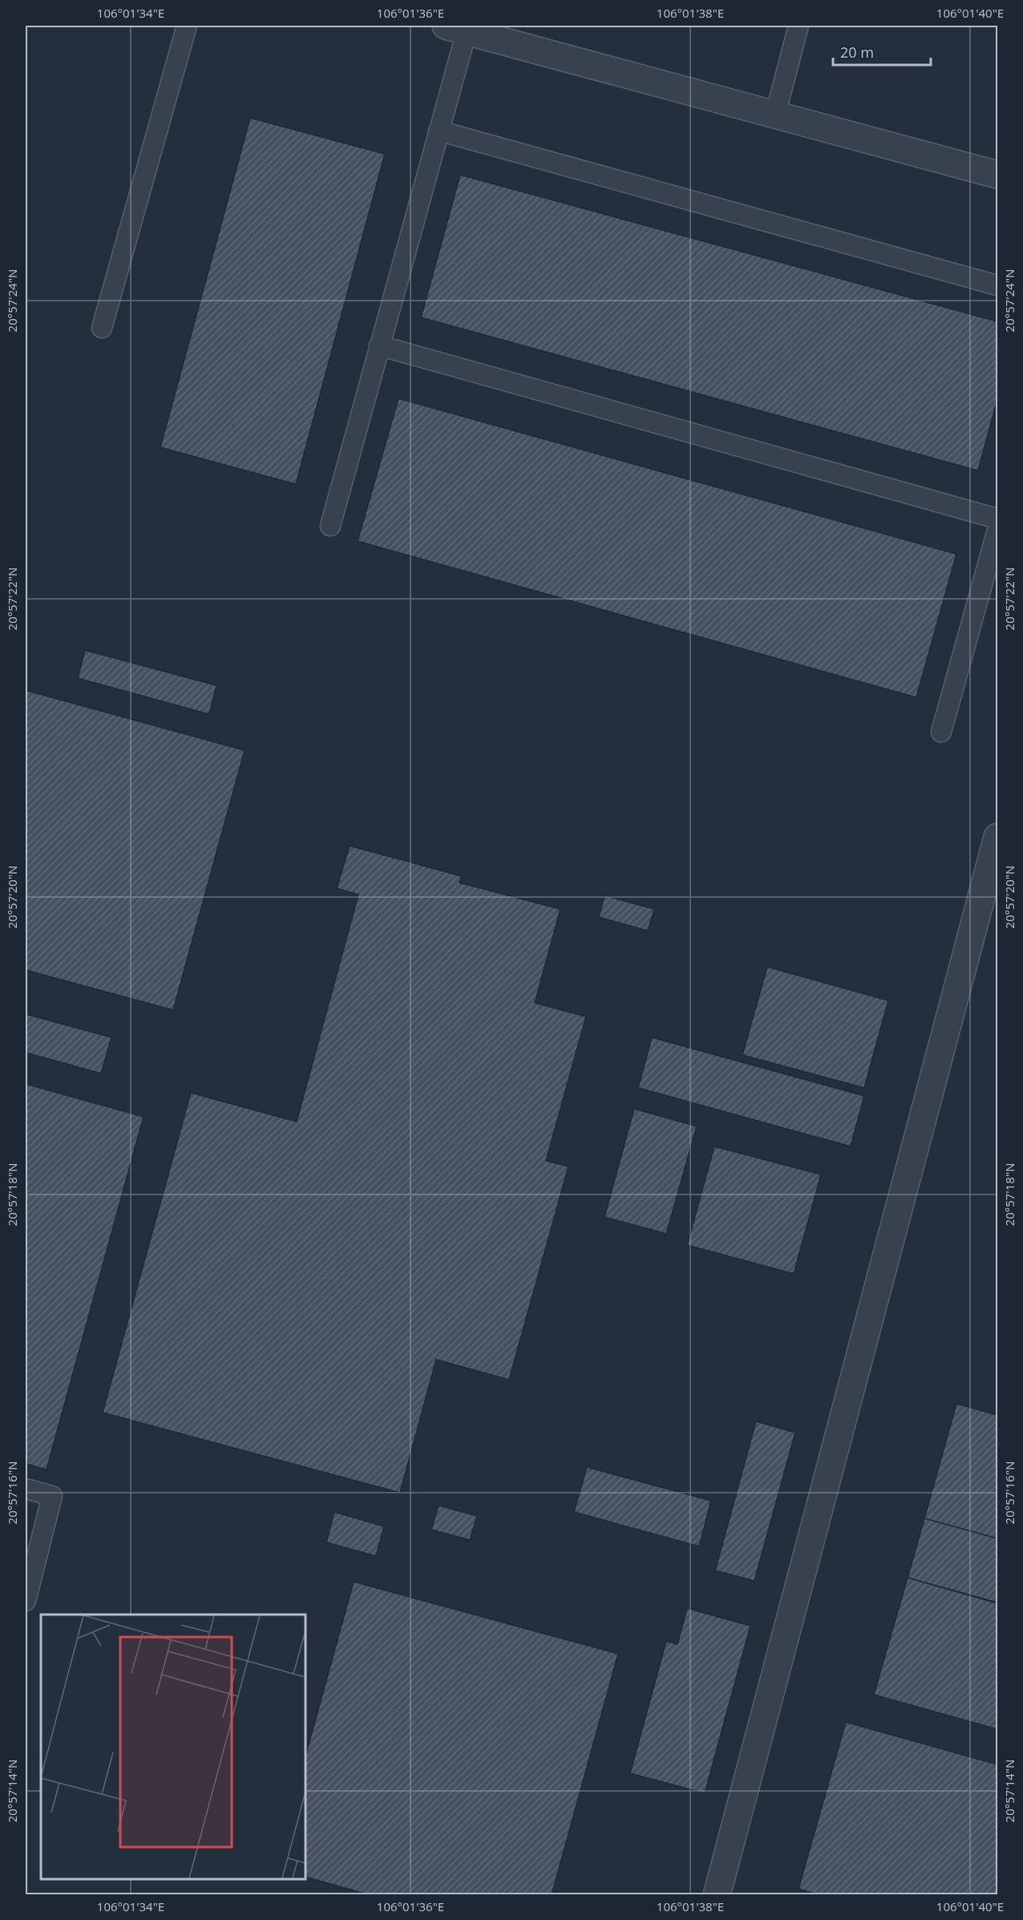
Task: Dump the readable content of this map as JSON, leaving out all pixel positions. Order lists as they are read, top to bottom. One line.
{"scale_bar":"20 m","coordinates":["106°01'34\"E","106°01'36\"E","106°01'38\"E","106°01'40\"E","20°57'24\"N","20°57'22\"N","20°57'20\"N","20°57'18\"N","20°57'16\"N","20°57'14\"N"]}
